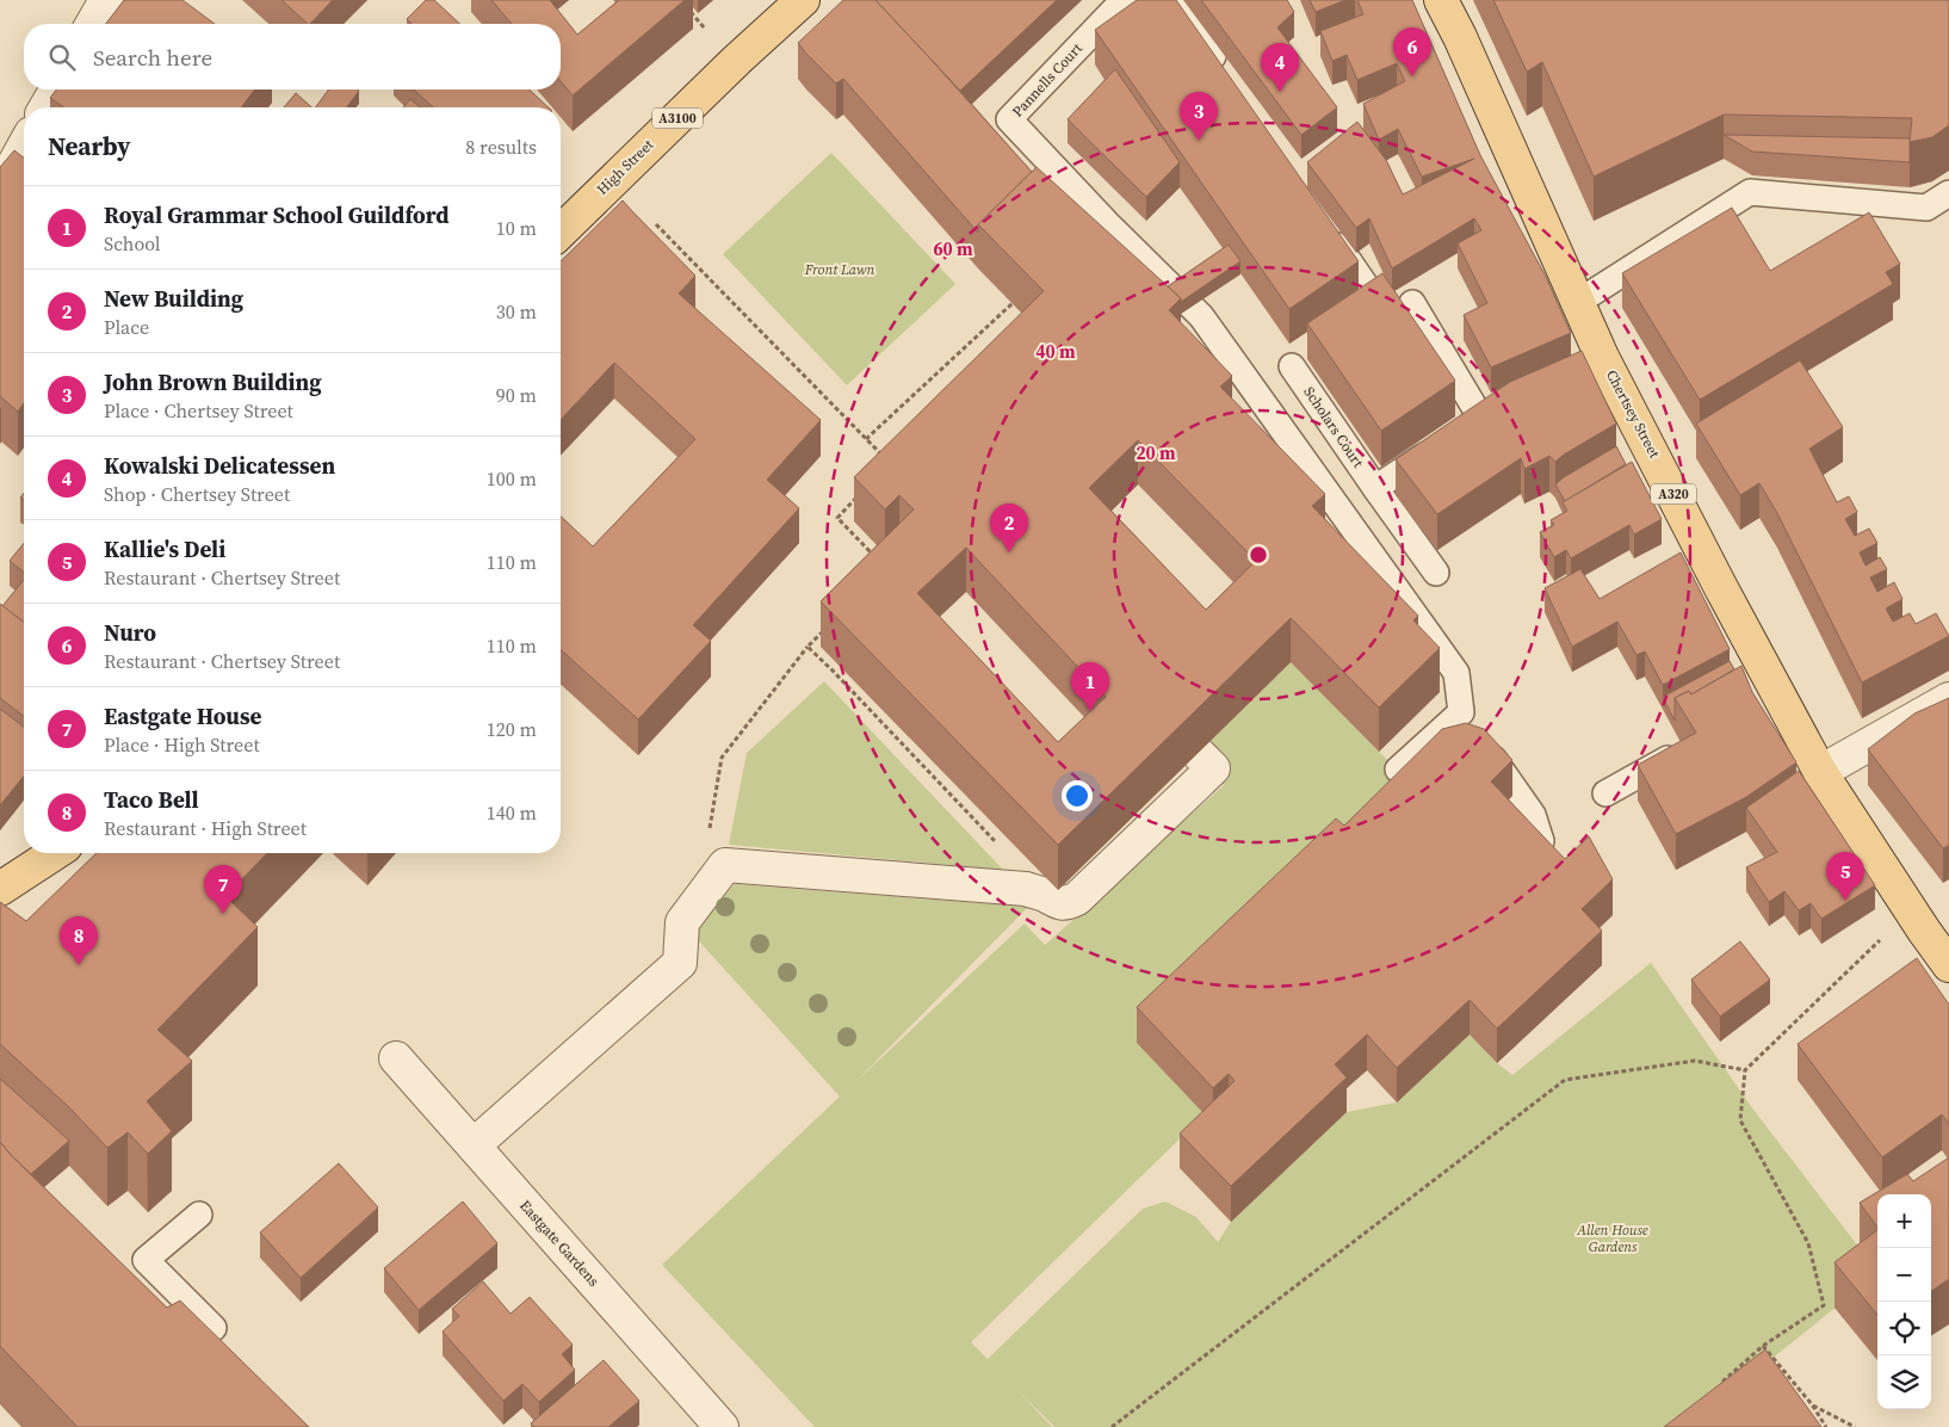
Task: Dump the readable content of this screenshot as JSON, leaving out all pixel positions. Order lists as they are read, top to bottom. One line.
{"streets":{"main road":["A3100","High Street","Chertsey Street","A320"],"street":["Eastgate Gardens"],"lane":["Pannells Court","Scholars Court"]},"parks":["Front Lawn","Allen House Gardens"],"page":{"search":"Search here","pins":["6","4","3","2","1","5","7","8"],"heading":["Nearby","8 results"],"list":[{"mark":"1","name":"Royal Grammar School Guildford","note":"School","value":"10 m"},{"mark":"2","name":"New Building","note":"Place","value":"30 m"},{"mark":"3","name":"John Brown Building","note":"Place · Chertsey Street","value":"90 m"},{"mark":"4","name":"Kowalski Delicatessen","note":"Shop · Chertsey Street","value":"100 m"},{"mark":"5","name":"Kallie's Deli","note":"Restaurant · Chertsey Street","value":"110 m"},{"mark":"6","name":"Nuro","note":"Restaurant · Chertsey Street","value":"110 m"},{"mark":"7","name":"Eastgate House","note":"Place · High Street","value":"120 m"},{"mark":"8","name":"Taco Bell","note":"Restaurant · High Street","value":"140 m"}],"map_buttons":["+","−"]},"rings":["60 m","40 m","20 m"]}
